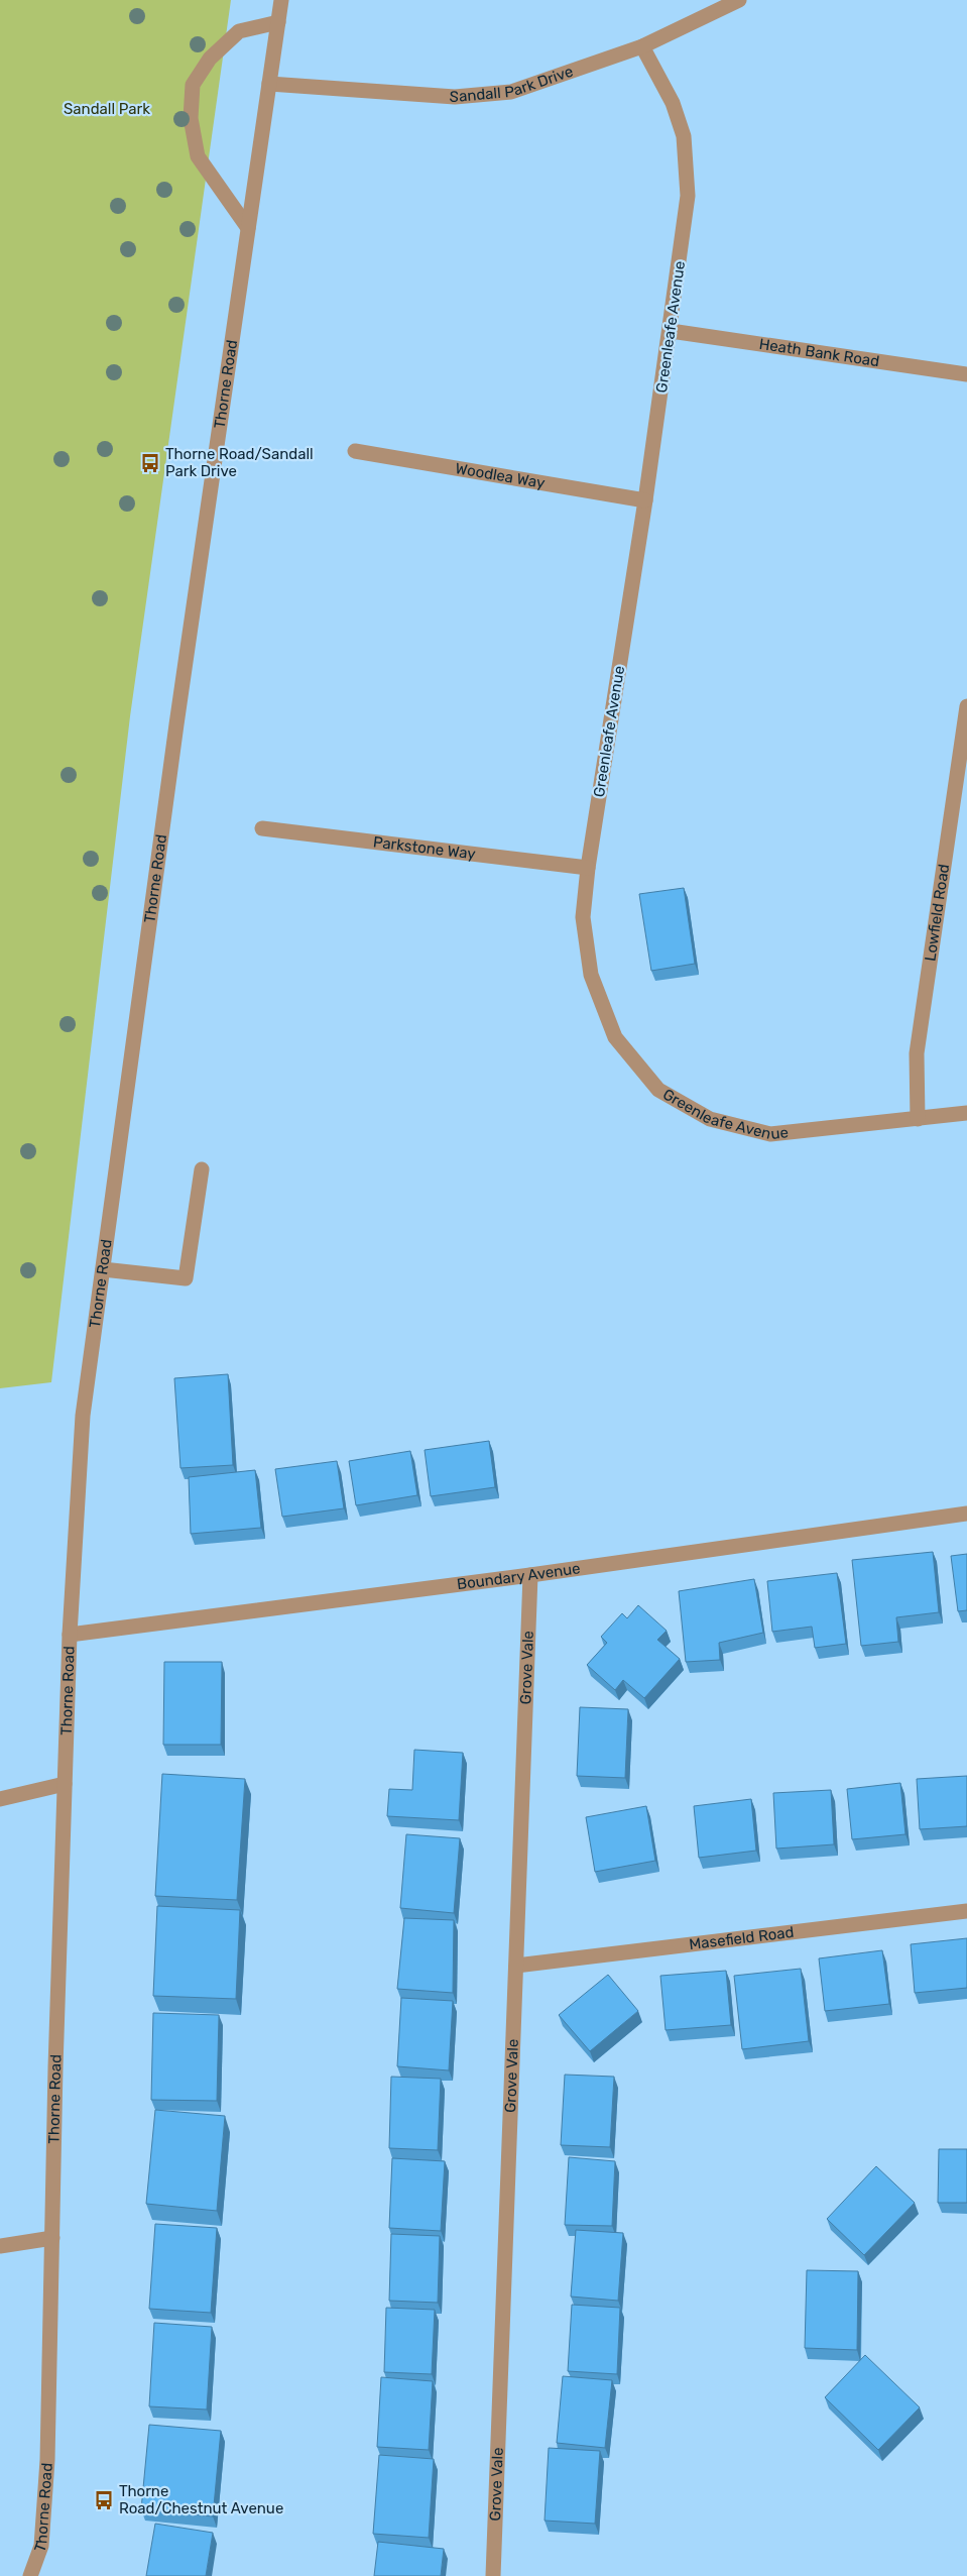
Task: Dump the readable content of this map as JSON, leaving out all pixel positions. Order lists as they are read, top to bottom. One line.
{"streets":{"street":["Sandall Park Drive","Greenleafe Avenue","Heath Bank Road","Thorne Road","Woodlea Way","Parkstone Way","Lowfield Road","Boundary Avenue","Grove Vale","Masefield Road"]},"crossings":[["Sandall Park Drive","Greenleafe Avenue"],["Sandall Park Drive","Thorne Road"],["Greenleafe Avenue","Heath Bank Road"],["Greenleafe Avenue","Woodlea Way"],["Greenleafe Avenue","Parkstone Way"],["Greenleafe Avenue","Lowfield Road"],["Thorne Road","Boundary Avenue"],["Boundary Avenue","Grove Vale"],["Grove Vale","Masefield Road"]],"parks":["Sandall Park"],"places":{"bus stop":["Thorne Road/Sandall Park Drive","Thorne Road/Chestnut Avenue"]}}
